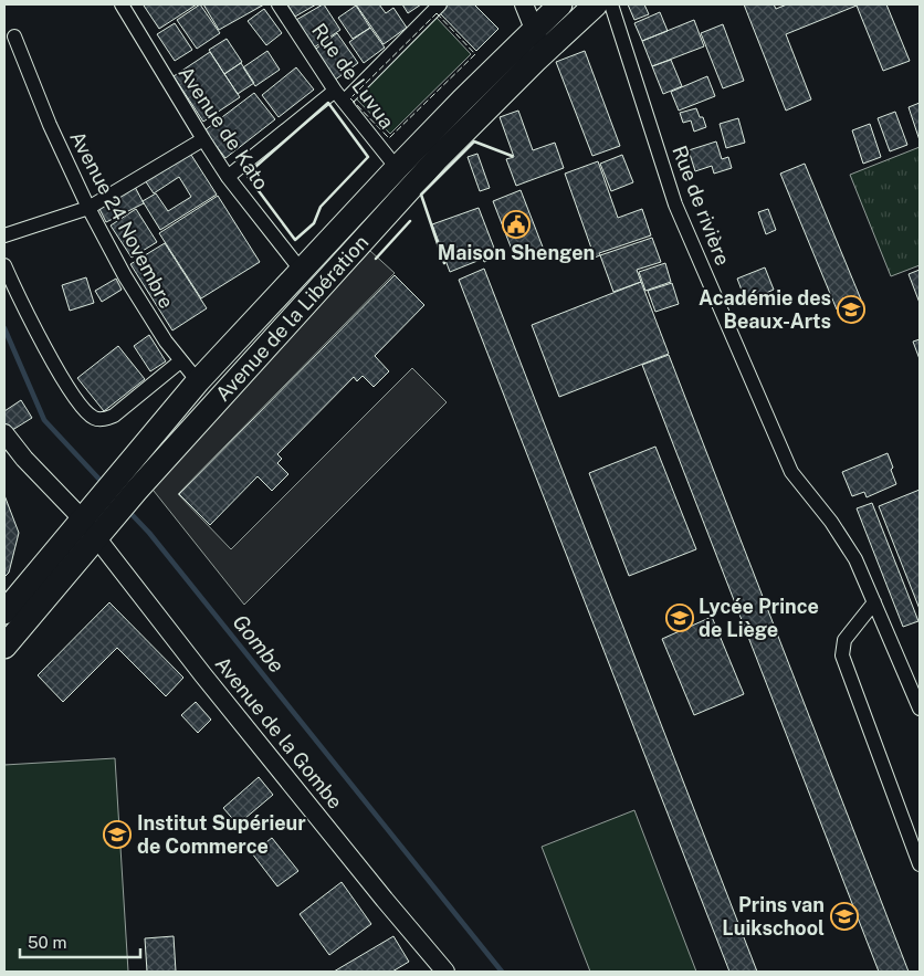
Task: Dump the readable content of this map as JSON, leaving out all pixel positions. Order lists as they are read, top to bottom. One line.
{"streets":{"main road":["Avenue de la Libération"],"street":["Rue de Luvua","Avenue de Kato","Rue de rivière","Avenue 24 Novembre","Avenue de la Gombe"]},"crossings":[["Rue de Luvua","Avenue de la Libération"],["Avenue de Kato","Avenue de la Libération"],["Avenue 24 Novembre","Avenue de la Libération"],["Avenue de la Libération","Avenue de la Gombe"]],"water":["Gombe"],"places":{"public building":["Maison Shengen"],"school or university":["Académie des Beaux-Arts","Lycée Prince de Liège","Institut Supérieur de Commerce","Prins van Luikschool"]},"scale_bar":"50 m"}
